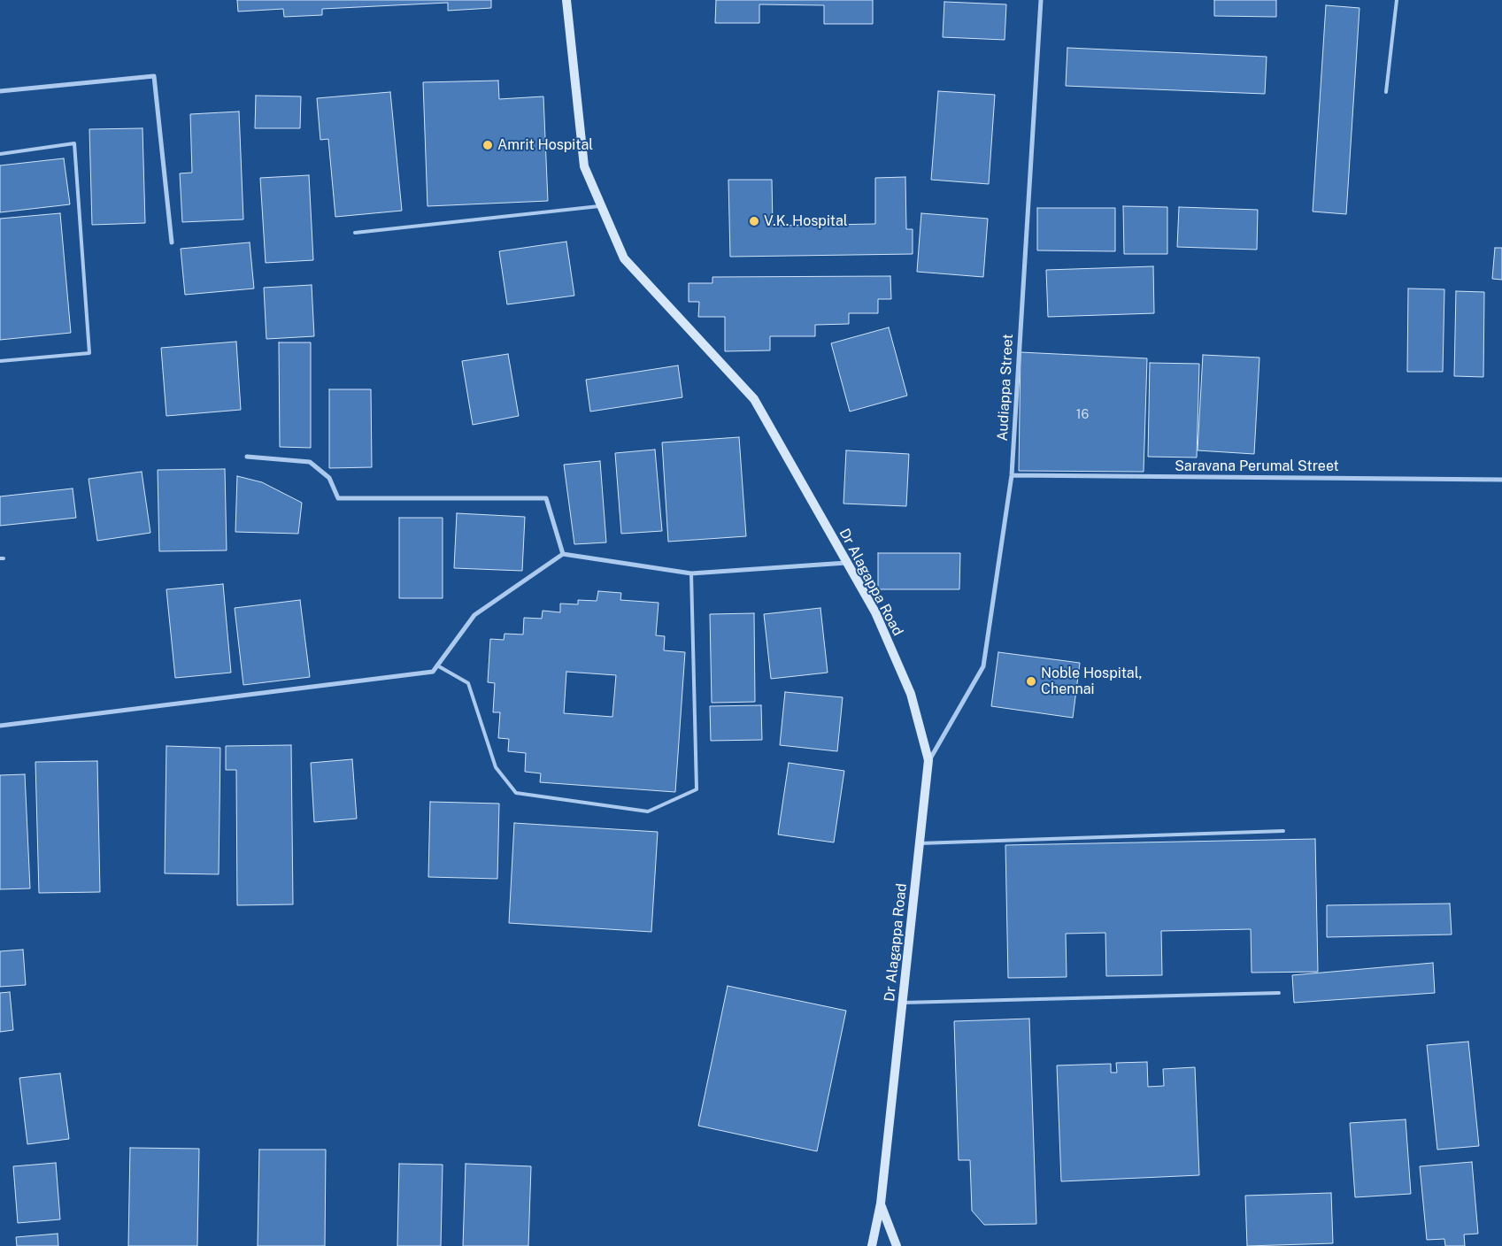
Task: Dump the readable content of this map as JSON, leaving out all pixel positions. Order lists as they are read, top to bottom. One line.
{"streets":{"main road":["Dr Alagappa Road"],"street":["Audiappa Street","Saravana Perumal Street"]},"crossings":[["Audiappa Street","Saravana Perumal Street"],["Audiappa Street","Dr Alagappa Road"]],"places":["Amrit Hospital","V.K. Hospital","Noble Hospital, Chennai"],"house_numbers":["16"]}
